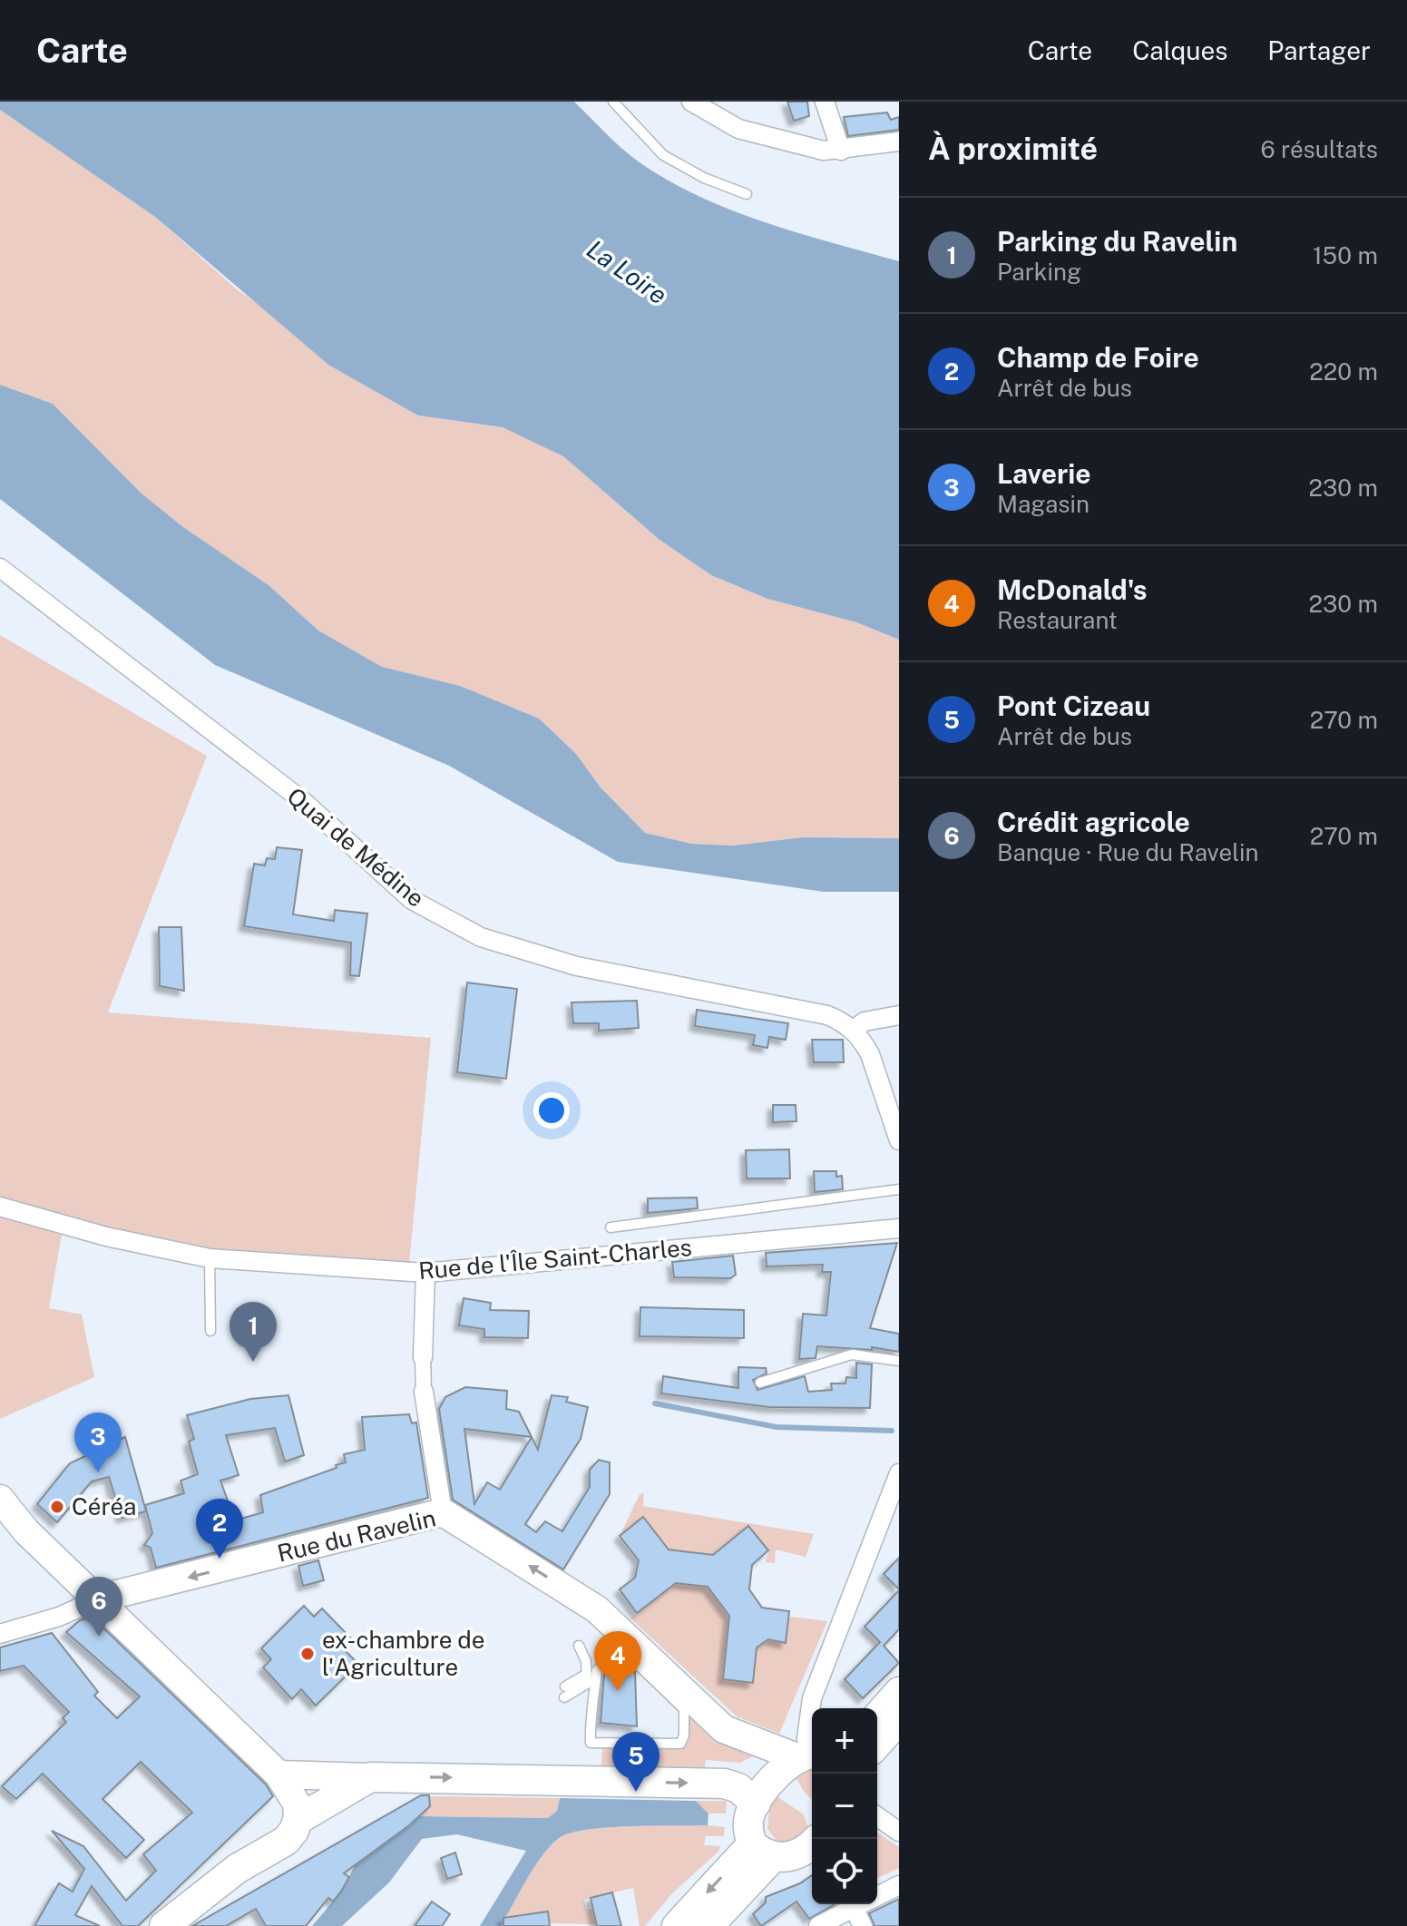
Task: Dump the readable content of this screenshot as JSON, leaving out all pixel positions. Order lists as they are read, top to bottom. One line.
{"streets":{"main road":["Rue du Ravelin"],"street":["Quai de Médine","Rue de l'Île Saint-Charles"]},"water":["La Loire"],"places":["Céréa","ex-chambre de l'Agriculture"],"page":{"header":"Carte","nav":["Carte","Calques","Partager"],"heading":["À proximité","6 résultats"],"list":[{"mark":"1","name":"Parking du Ravelin","note":"Parking","value":"150 m"},{"mark":"2","name":"Champ de Foire","note":"Arrêt de bus","value":"220 m"},{"mark":"3","name":"Laverie","note":"Magasin","value":"230 m"},{"mark":"4","name":"McDonald's","note":"Restaurant","value":"230 m"},{"mark":"5","name":"Pont Cizeau","note":"Arrêt de bus","value":"270 m"},{"mark":"6","name":"Crédit agricole","note":"Banque · Rue du Ravelin","value":"270 m"}],"pins":["1","3","2","6","4","5"],"map_buttons":["+","−"]}}
